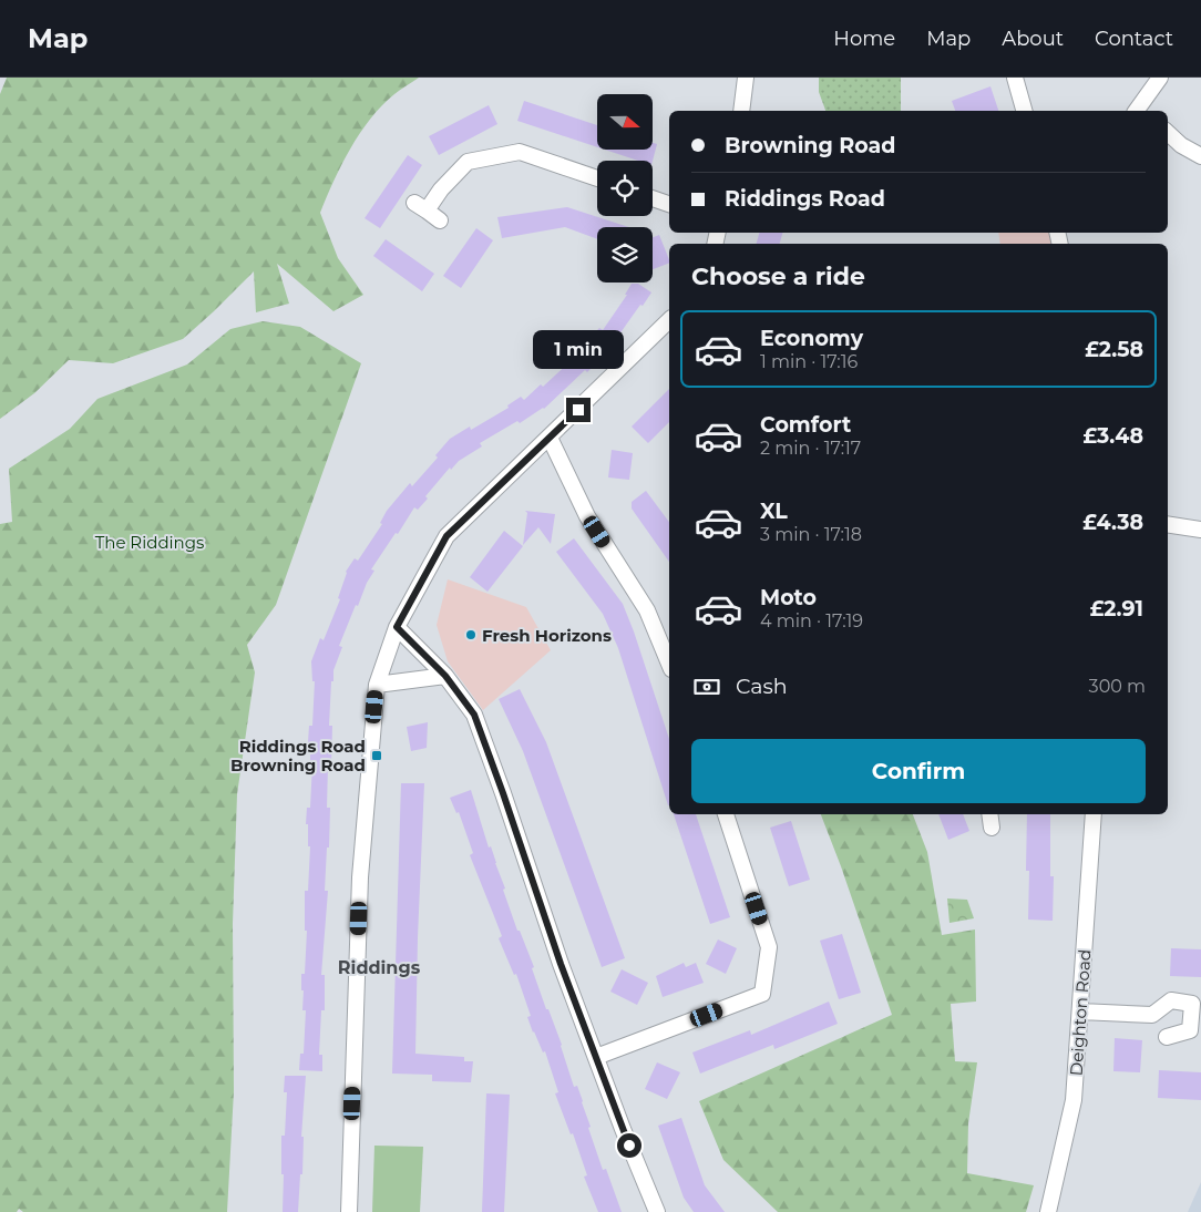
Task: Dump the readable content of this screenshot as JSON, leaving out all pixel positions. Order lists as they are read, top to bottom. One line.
{"streets":{"street":["Deighton Road"]},"districts":["Riddings"],"parks":["The Riddings"],"places":{"other":["Fresh Horizons"],"transit":["Riddings Road Browning Road"]},"north":"right","page":{"header":"Map","nav":["Home","Map","About","Contact"],"banner":["Browning Road","Riddings Road"],"heading":"Choose a ride","list":[{"name":"Economy","note":"1 min · 17:16","value":"£2.58"},{"name":"Comfort","note":"2 min · 17:17","value":"£3.48"},{"name":"XL","note":"3 min · 17:18","value":"£4.38"},{"name":"Moto","note":"4 min · 17:19","value":"£2.91"}],"bubble":"1 min","pay":["Cash","300 m"],"buttons":"Confirm"}}
